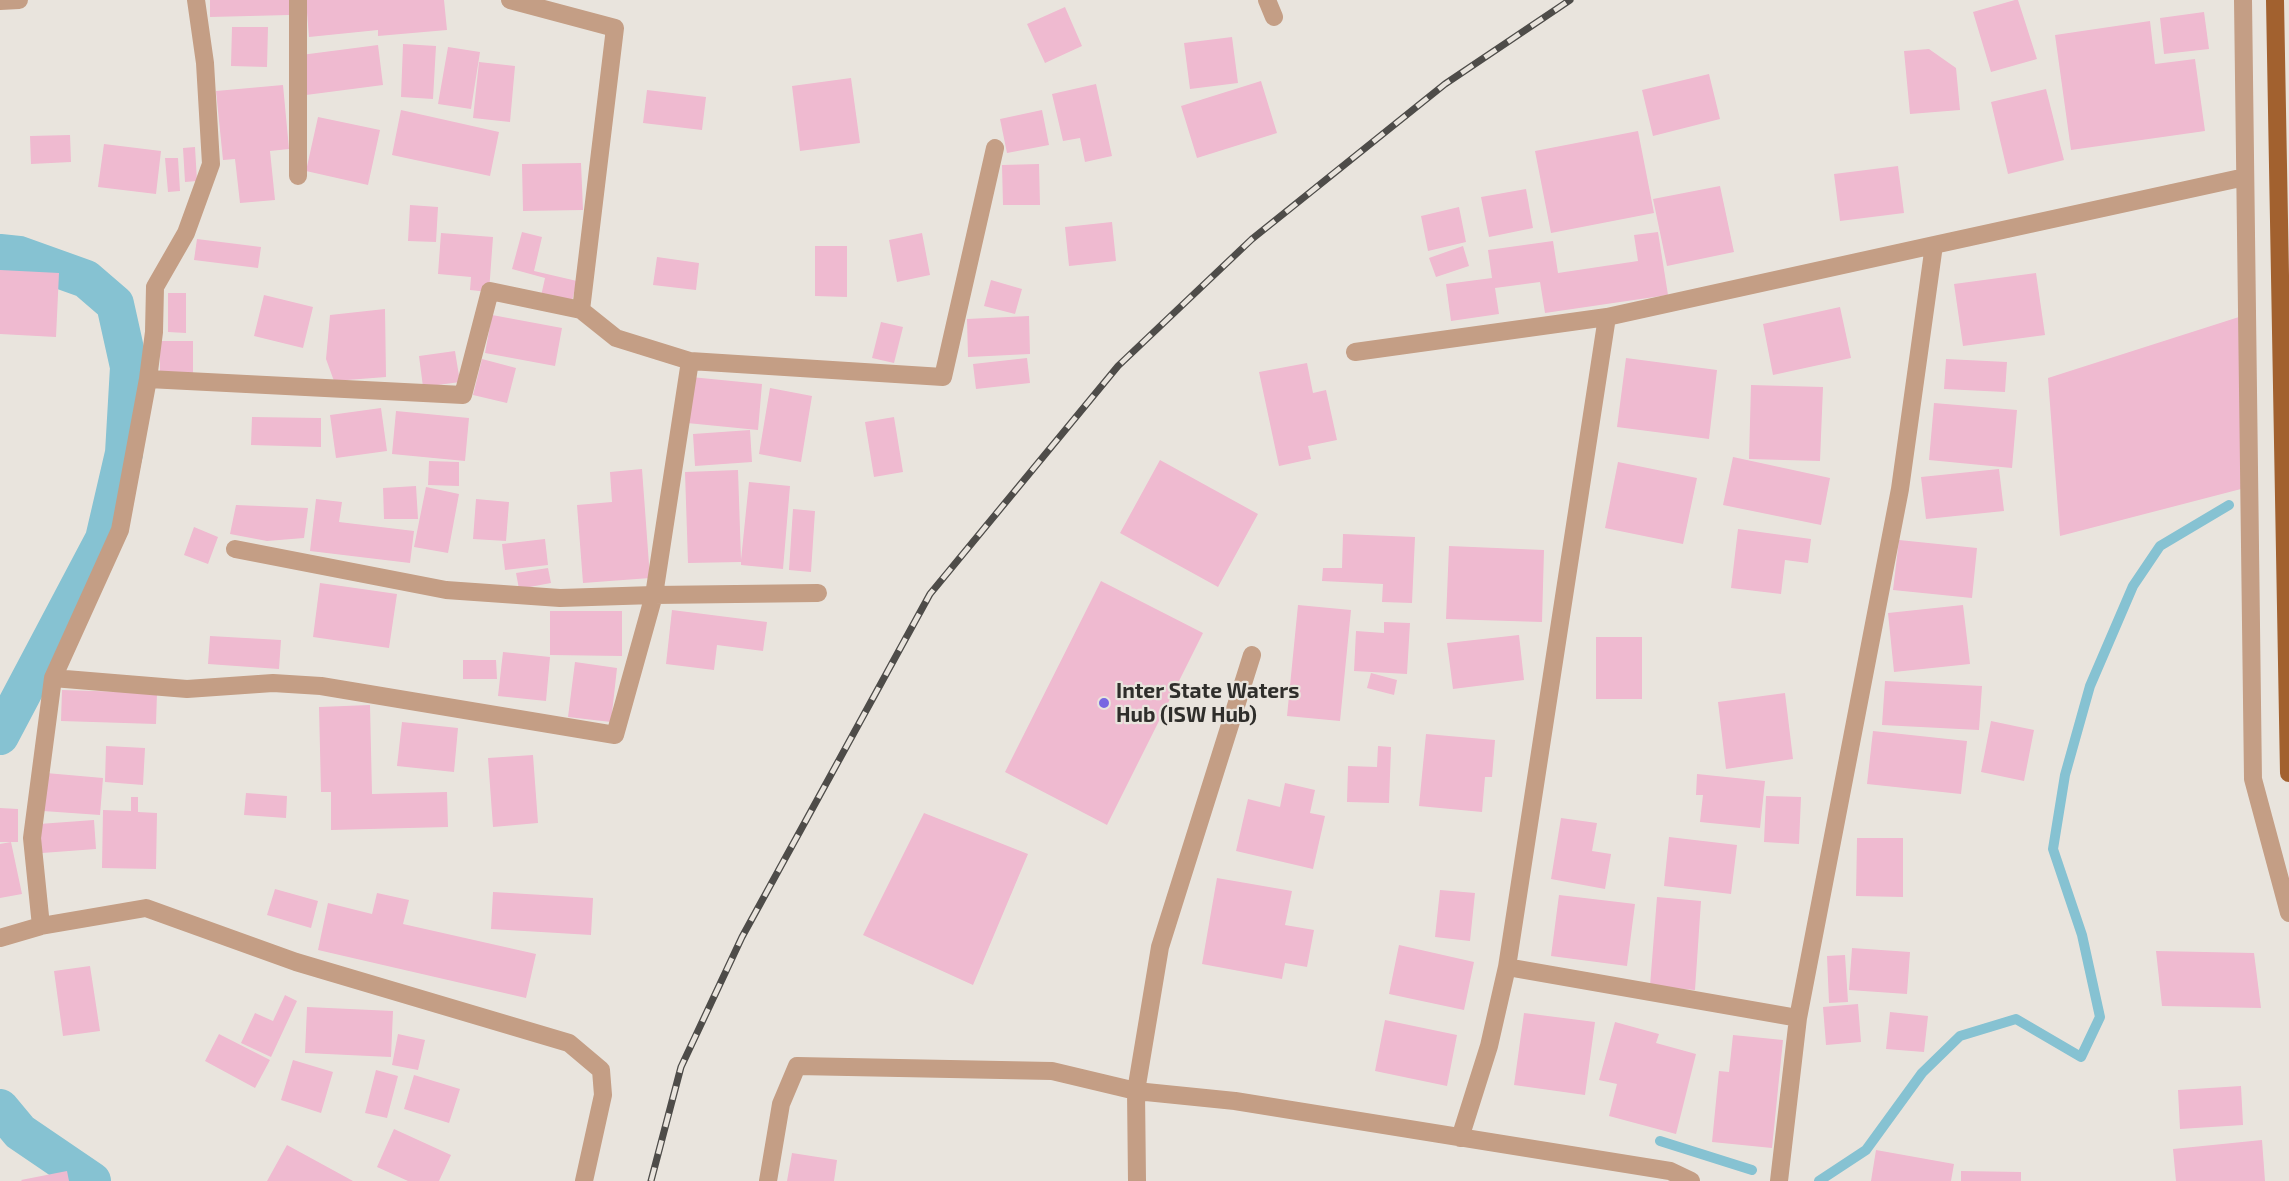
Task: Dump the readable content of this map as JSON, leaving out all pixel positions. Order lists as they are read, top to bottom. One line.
{"places":["Inter State Waters Hub (ISW Hub)"]}
